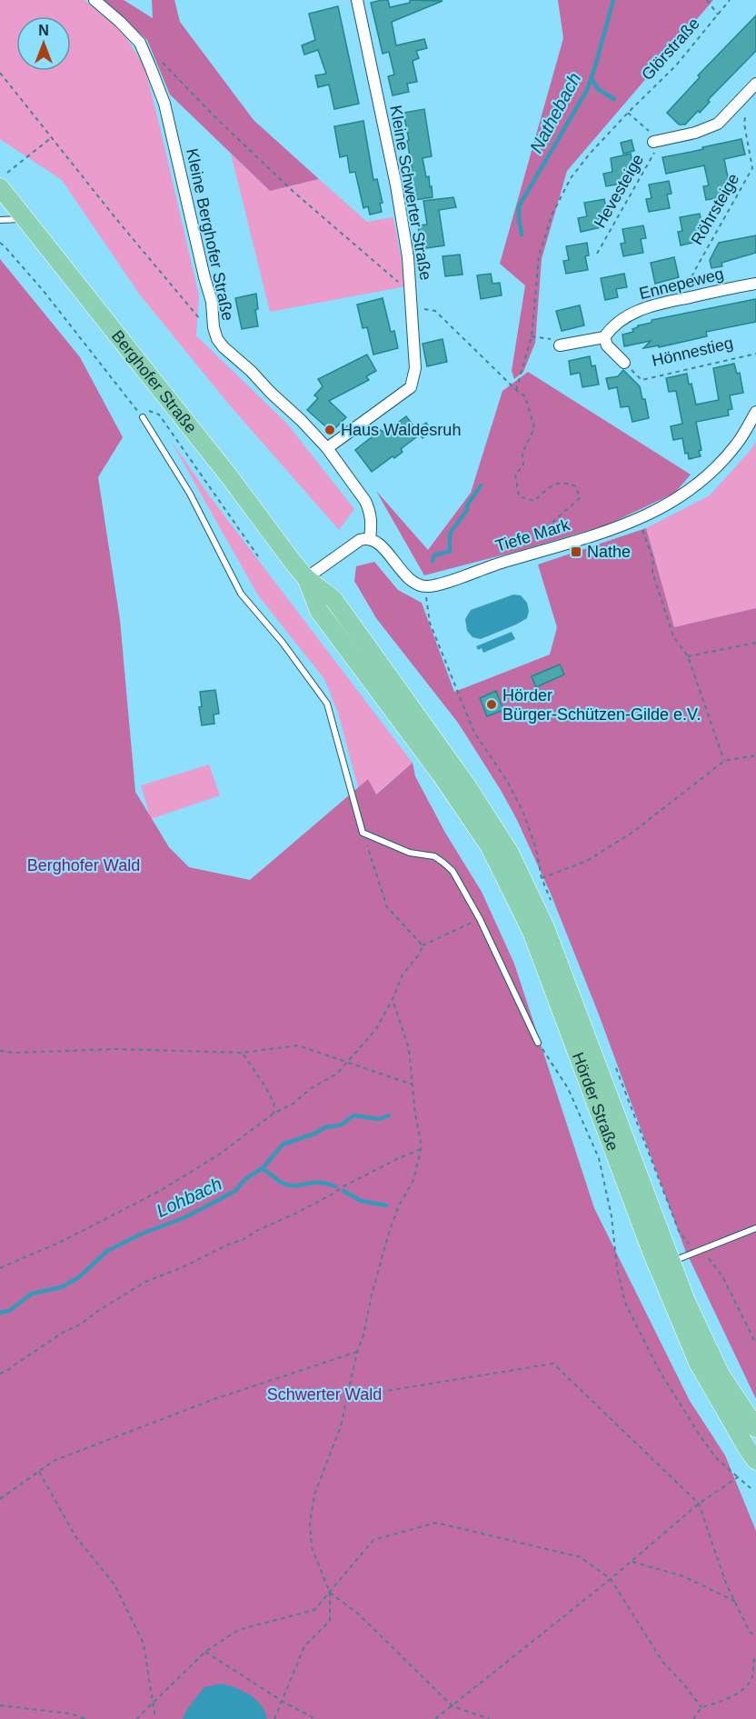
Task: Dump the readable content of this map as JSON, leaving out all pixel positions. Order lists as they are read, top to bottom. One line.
{"streets":{"main road":["Berghofer Straße","Hörder Straße"],"street":["Kleine Schwerter Straße","Kleine Berghofer Straße","Ennepeweg","Tiefe Mark"],"path":["Glörstraße","Hevesteige","Röhrsteige","Hönnestieg"]},"crossings":[["Kleine Schwerter Straße","Kleine Berghofer Straße"],["Berghofer Straße","Hörder Straße"]],"water":["Nathebach","Lohbach"],"parks":["Berghofer Wald","Schwerter Wald"],"places":{"other":["Haus Waldesruh","Hörder Bürger-Schützen-Gilde e.V."],"transit":["Nathe"]},"north":"top"}
